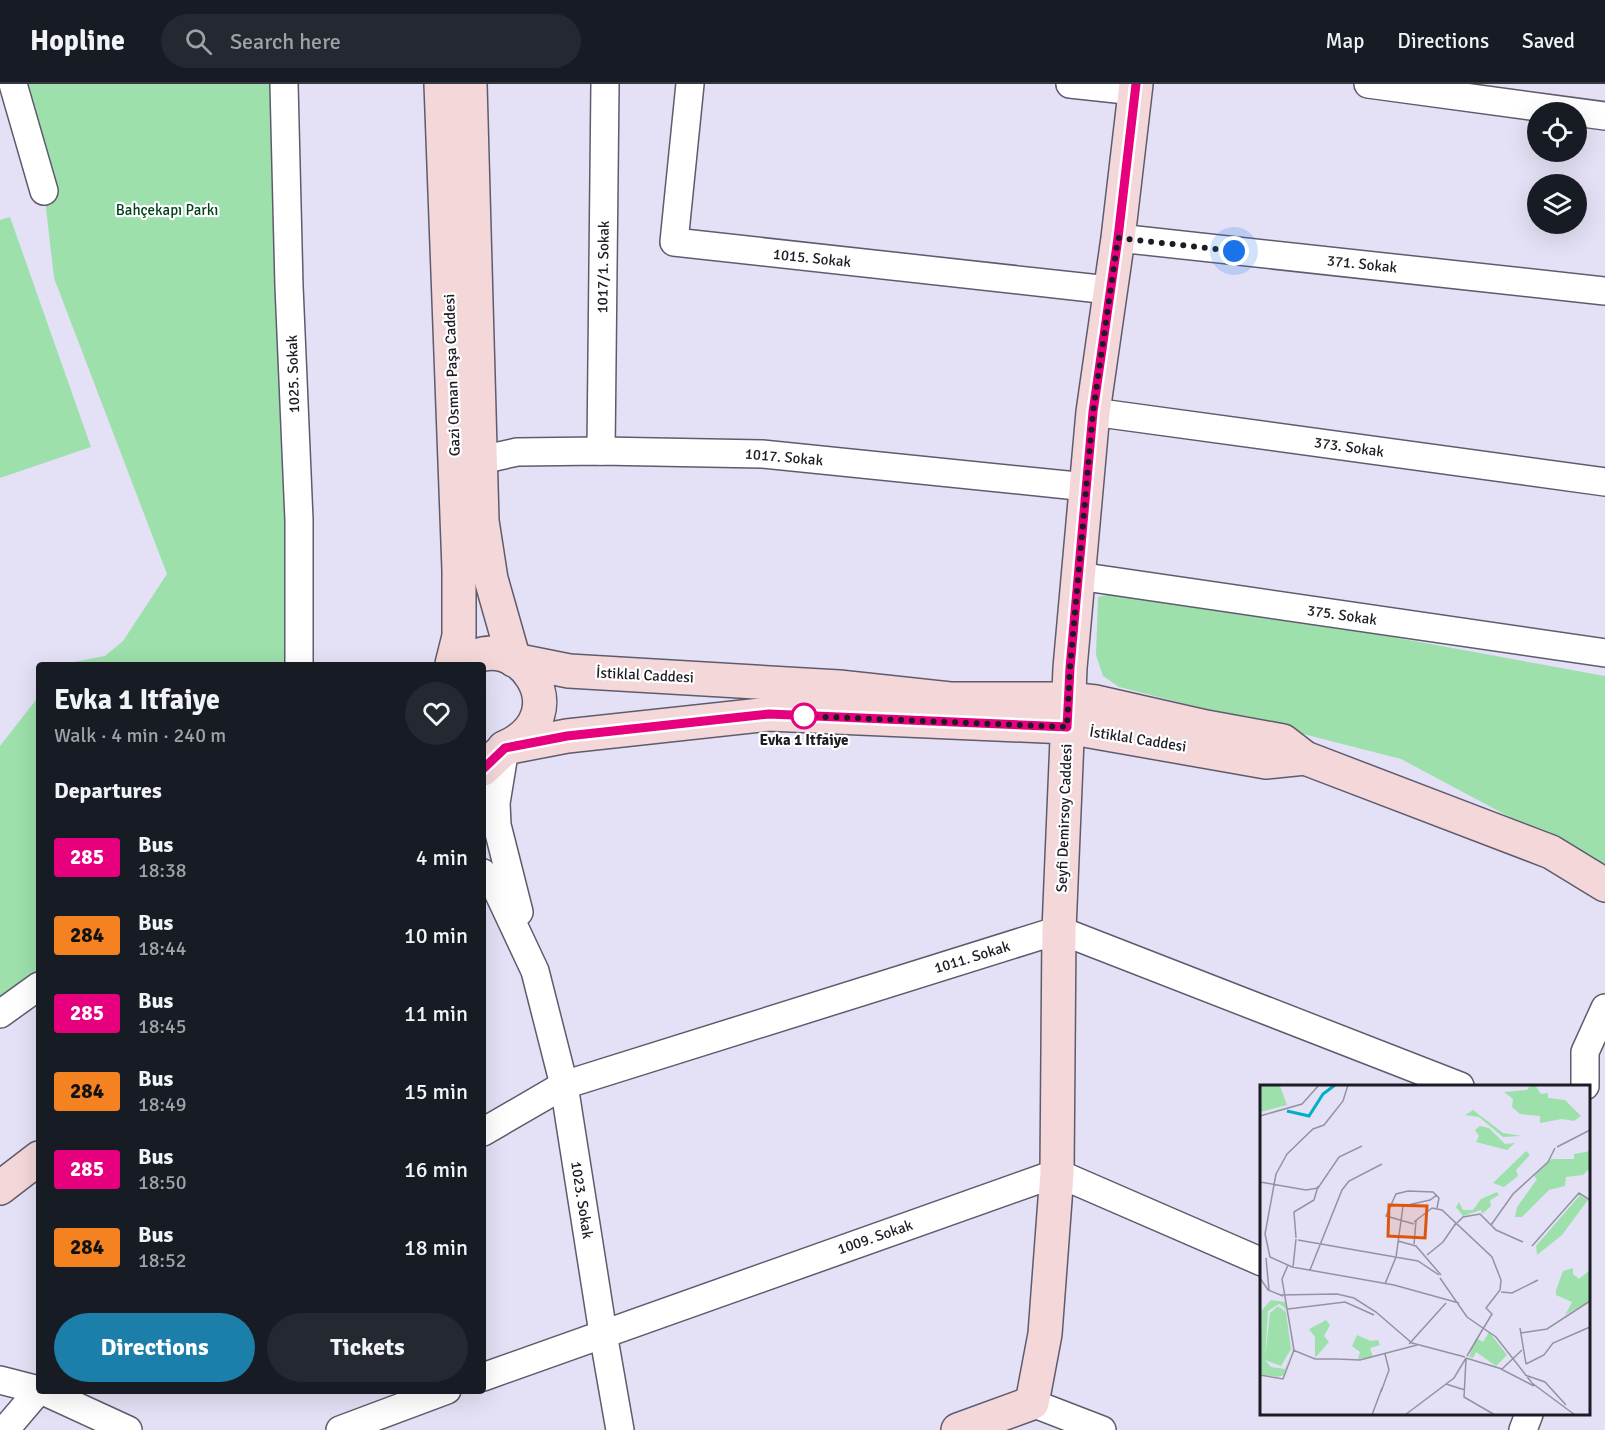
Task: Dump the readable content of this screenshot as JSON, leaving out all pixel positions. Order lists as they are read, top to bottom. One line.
{"streets":{"main road":["Gazi Osman Paşa Caddesi","İstiklal Caddesi","Seyfi Demirsoy Caddesi"],"street":["1015. Sokak","371. Sokak","1017/1. Sokak","1025. Sokak","373. Sokak","1017. Sokak","375. Sokak","1011. Sokak","1023. Sokak","1009. Sokak"]},"crossings":[["1015. Sokak","Seyfi Demirsoy Caddesi"],["371. Sokak","Seyfi Demirsoy Caddesi"],["1017/1. Sokak","1017. Sokak"],["Gazi Osman Paşa Caddesi","1017. Sokak"],["Gazi Osman Paşa Caddesi","İstiklal Caddesi"],["373. Sokak","Seyfi Demirsoy Caddesi"],["1017. Sokak","Seyfi Demirsoy Caddesi"],["375. Sokak","Seyfi Demirsoy Caddesi"],["İstiklal Caddesi","Seyfi Demirsoy Caddesi"],["İstiklal Caddesi","1023. Sokak"],["Seyfi Demirsoy Caddesi","1011. Sokak"],["Seyfi Demirsoy Caddesi","1009. Sokak"],["1011. Sokak","1023. Sokak"],["1023. Sokak","1009. Sokak"]],"parks":["Bahçekapı Parkı"],"places":["Evka 1 Itfaiye"],"lines":["bus line 285"],"page":{"header":"Hopline","search":"Search here","nav":["Map","Directions","Saved"],"heading":[["Evka 1 Itfaiye","Walk · 4 min · 240 m"],"Departures"],"list":[{"mark":"285","name":"Bus","note":"18:38","value":"4 min"},{"mark":"284","name":"Bus","note":"18:44","value":"10 min"},{"mark":"285","name":"Bus","note":"18:45","value":"11 min"},{"mark":"284","name":"Bus","note":"18:49","value":"15 min"},{"mark":"285","name":"Bus","note":"18:50","value":"16 min"},{"mark":"284","name":"Bus","note":"18:52","value":"18 min"}],"buttons":["Directions","Tickets"]}}
